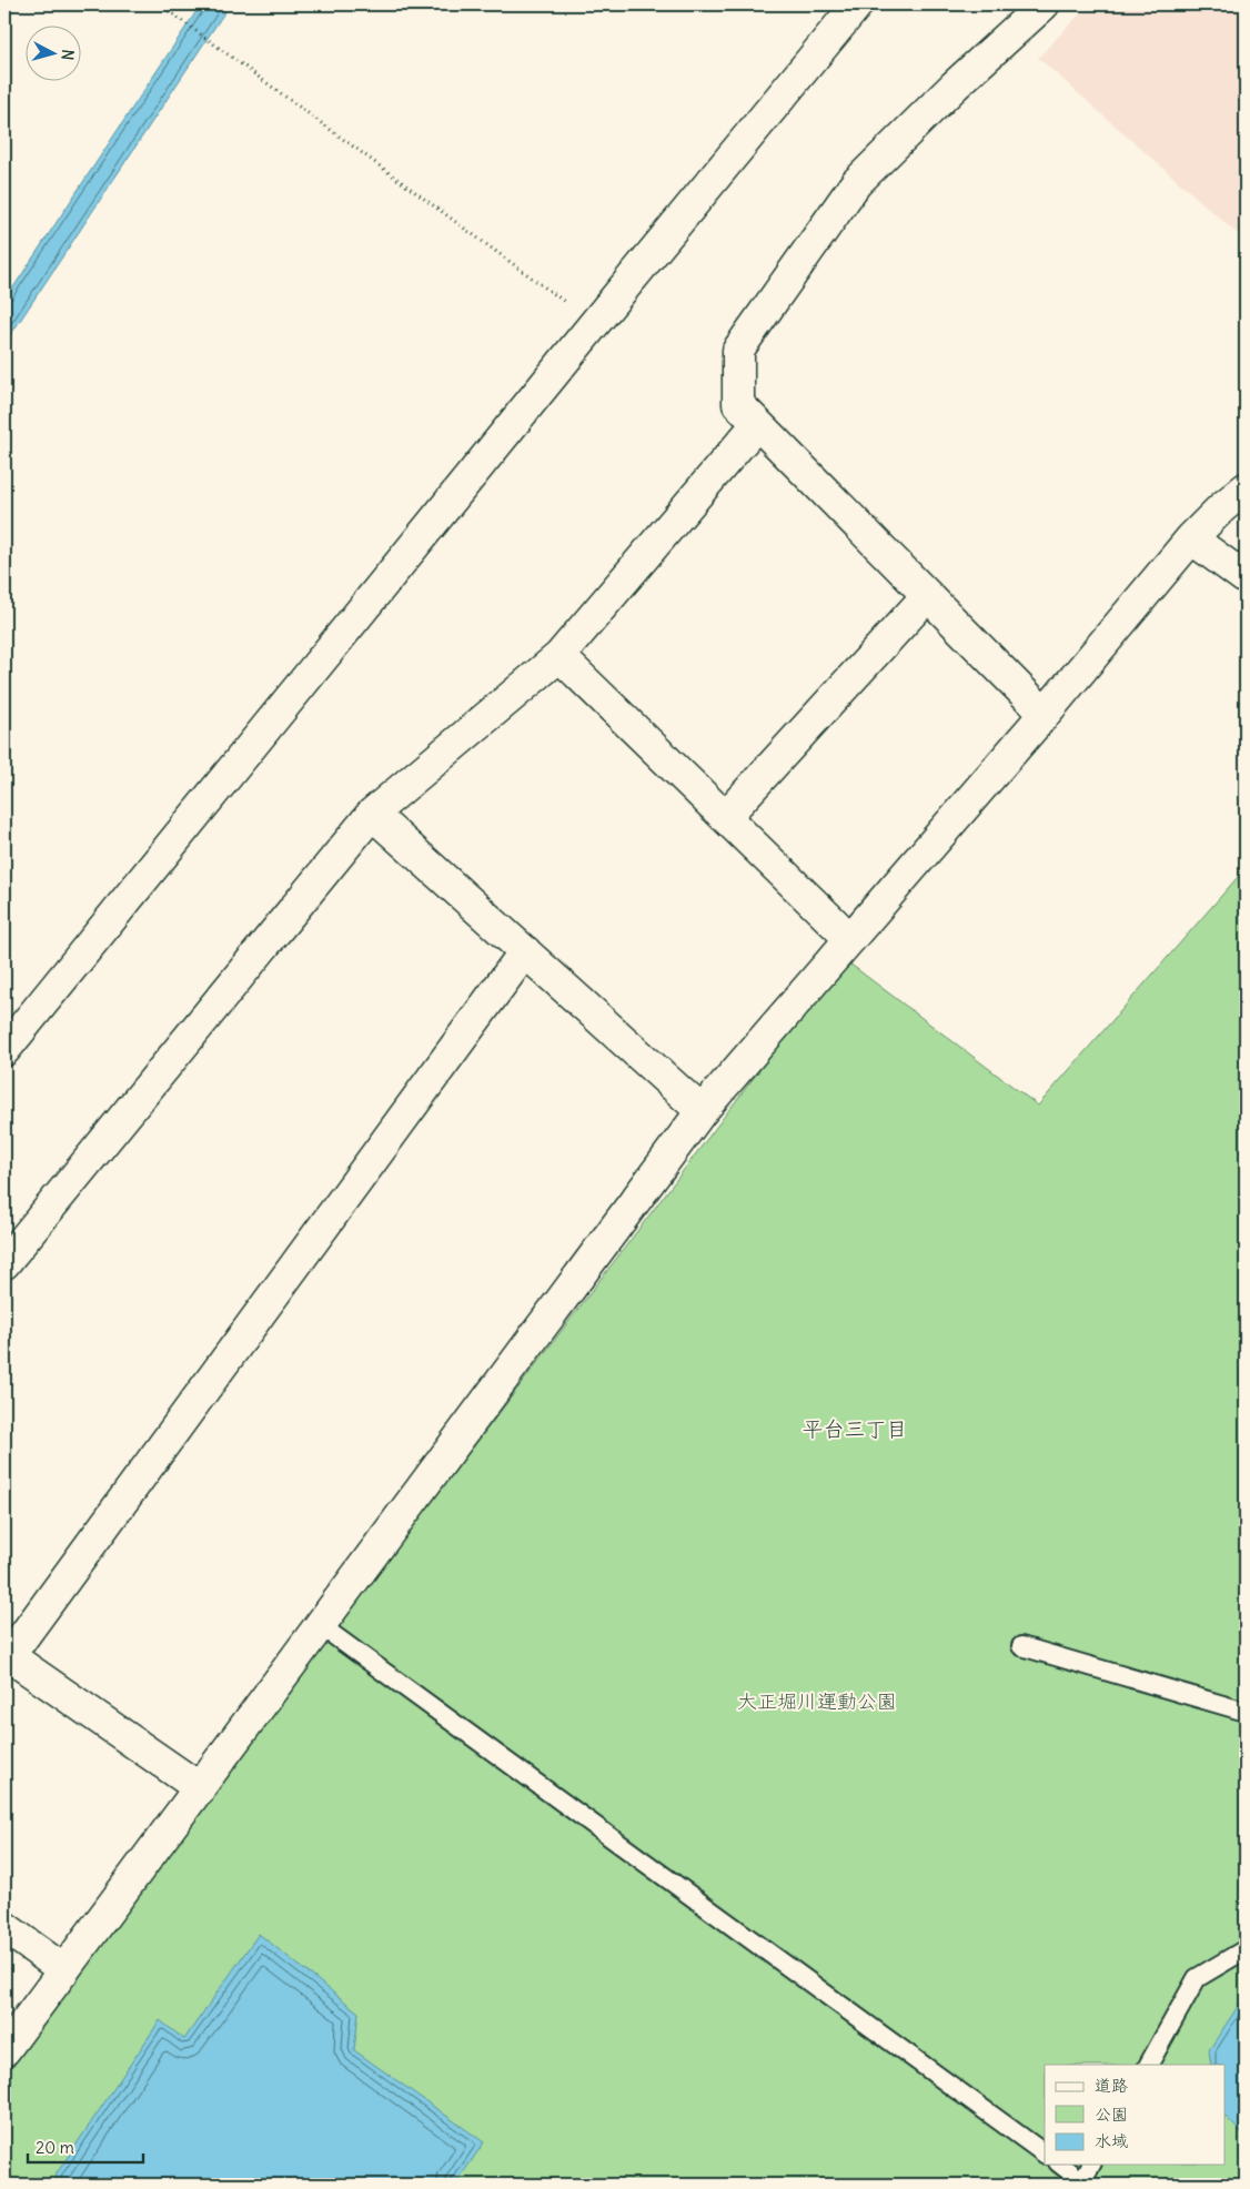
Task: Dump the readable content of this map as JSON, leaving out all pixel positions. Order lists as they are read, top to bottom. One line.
{"districts":["平台三丁目"],"parks":["大正堀川運動公園"],"legend":["道路","公園","水域"],"scale_bar":"20 m","north":"right"}
